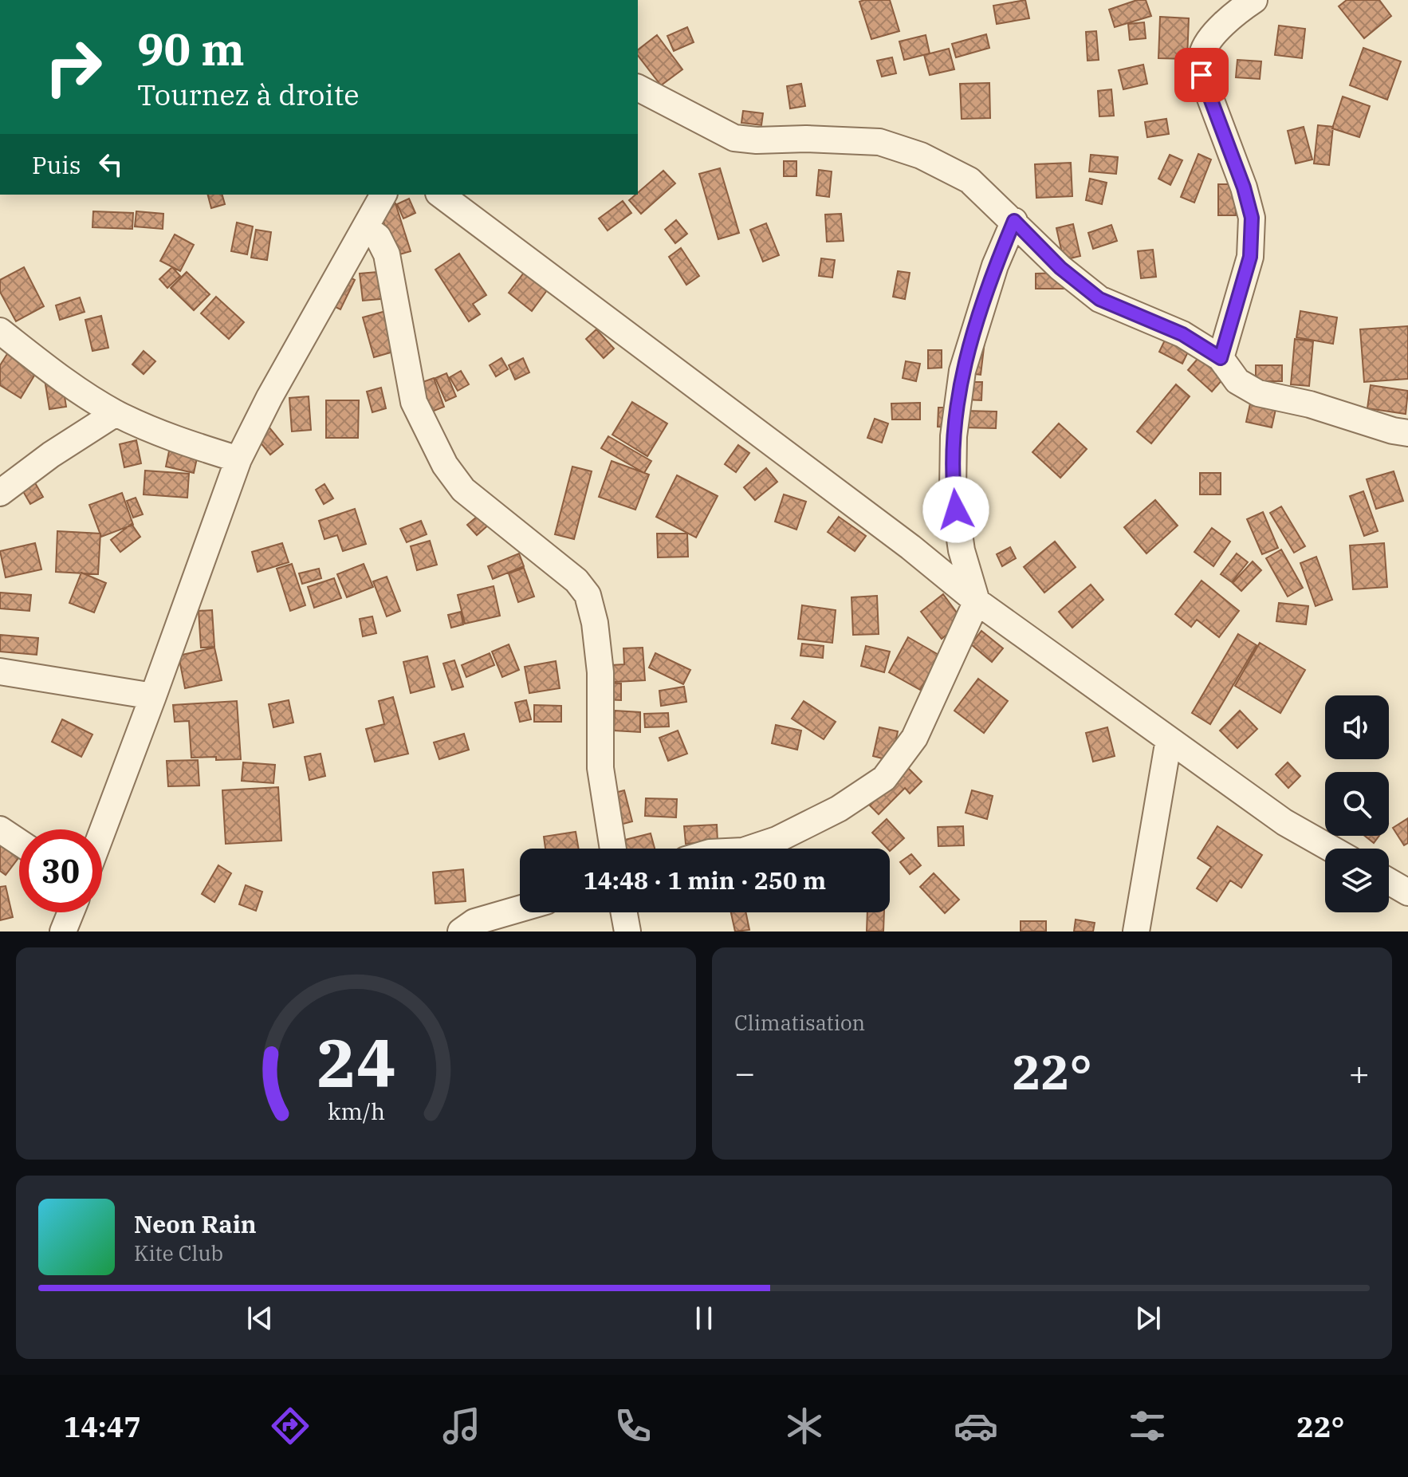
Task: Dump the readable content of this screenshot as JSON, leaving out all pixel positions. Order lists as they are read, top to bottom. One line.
{"page":{"turn":["90 m","Tournez à droite"],"then":"Puis","limit":"30","trip":"14:48 · 1 min · 250 m","tile":"Climatisation","heat":["−","22°","+"],"song":["Neon Rain","Kite Club"],"tabs":["14:47","22°"],"gauge":["24","km/h"]}}
